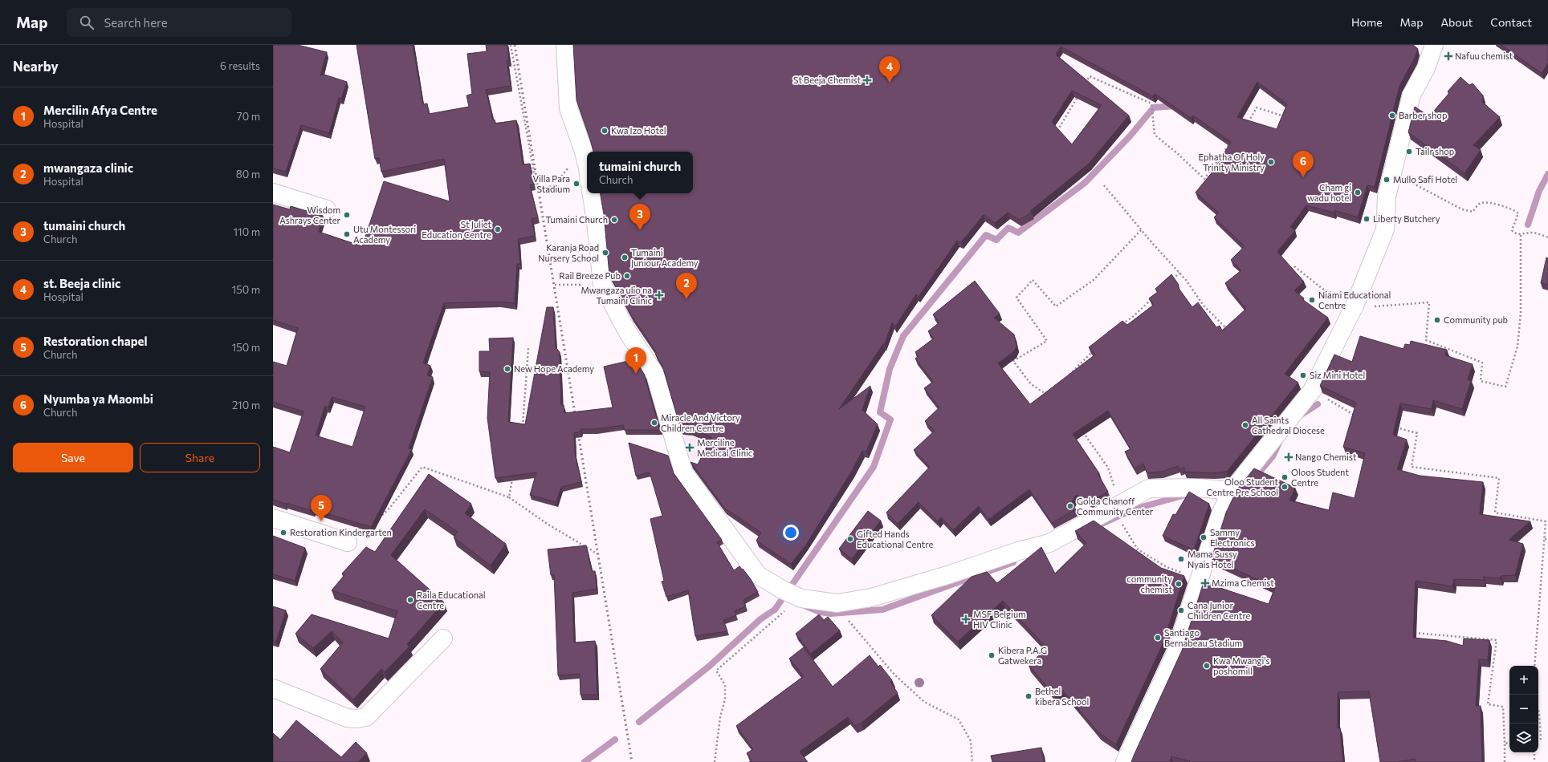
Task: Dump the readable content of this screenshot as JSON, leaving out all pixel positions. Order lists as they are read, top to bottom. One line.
{"places":{"health":["Nafuu chemist","St Beeja Chemist","Mwangaza ulio na Tumaini Clinic","Merciline Medical Clinic","Nango Chemist","Mzima Chemist","MSF Belgium HIV Clinic"],"other":["Barber shop","Kwa Izo Hotel","Tailr shop","Ephatha Of Holy Trinity Ministry","Mullo Safi Hotel","Villa Para Stadium","Cham gi wadu hotel","Wisdom Ashrays Center","Liberty Butchery","Tumaini Church","St Juliet Education Centre","Utu Montessori Academy","Karanja Road Nursery School","Tumaini Juniour Academy","Rail Breeze Pub","Niami Educational Centre","Community pub","New Hope Academy","Siz Mini Hotel","Miracle And Victory Children Centre","All Saints Cathedral Diocese","Oloos Student Centre","Oloo Student Centre Pre School","Golda Chanoff Community Center","Restoration Kindergarten","Sammy Electronics","Gifted Hands Educational Centre","Mama Sussy Nyais Hotel","community chemist","Raila Educational Centre","Cana Junior Children Centre","Santiago Bernabeau Stadium","Kibera P.A.G Gatwekera","Kwa Mwangi's poshomill","Bethel kibera School"]},"page":{"header":"Map","search":"Search here","nav":["Home","Map","About","Contact"],"heading":["Nearby","6 results"],"pins":["4","6","3","2","1","5"],"list":[{"mark":"1","name":"Mercilin Afya Centre","note":"Hospital","value":"70 m"},{"mark":"2","name":"mwangaza clinic","note":"Hospital","value":"80 m"},{"mark":"3","name":"tumaini church","note":"Church","value":"110 m"},{"mark":"4","name":"st. Beeja clinic","note":"Hospital","value":"150 m"},{"mark":"5","name":"Restoration chapel","note":"Church","value":"150 m"},{"mark":"6","name":"Nyumba ya Maombi","note":"Church","value":"210 m"}],"popup":["tumaini church","Church"],"buttons":["Save","Share"],"map_buttons":["+","−"]}}
